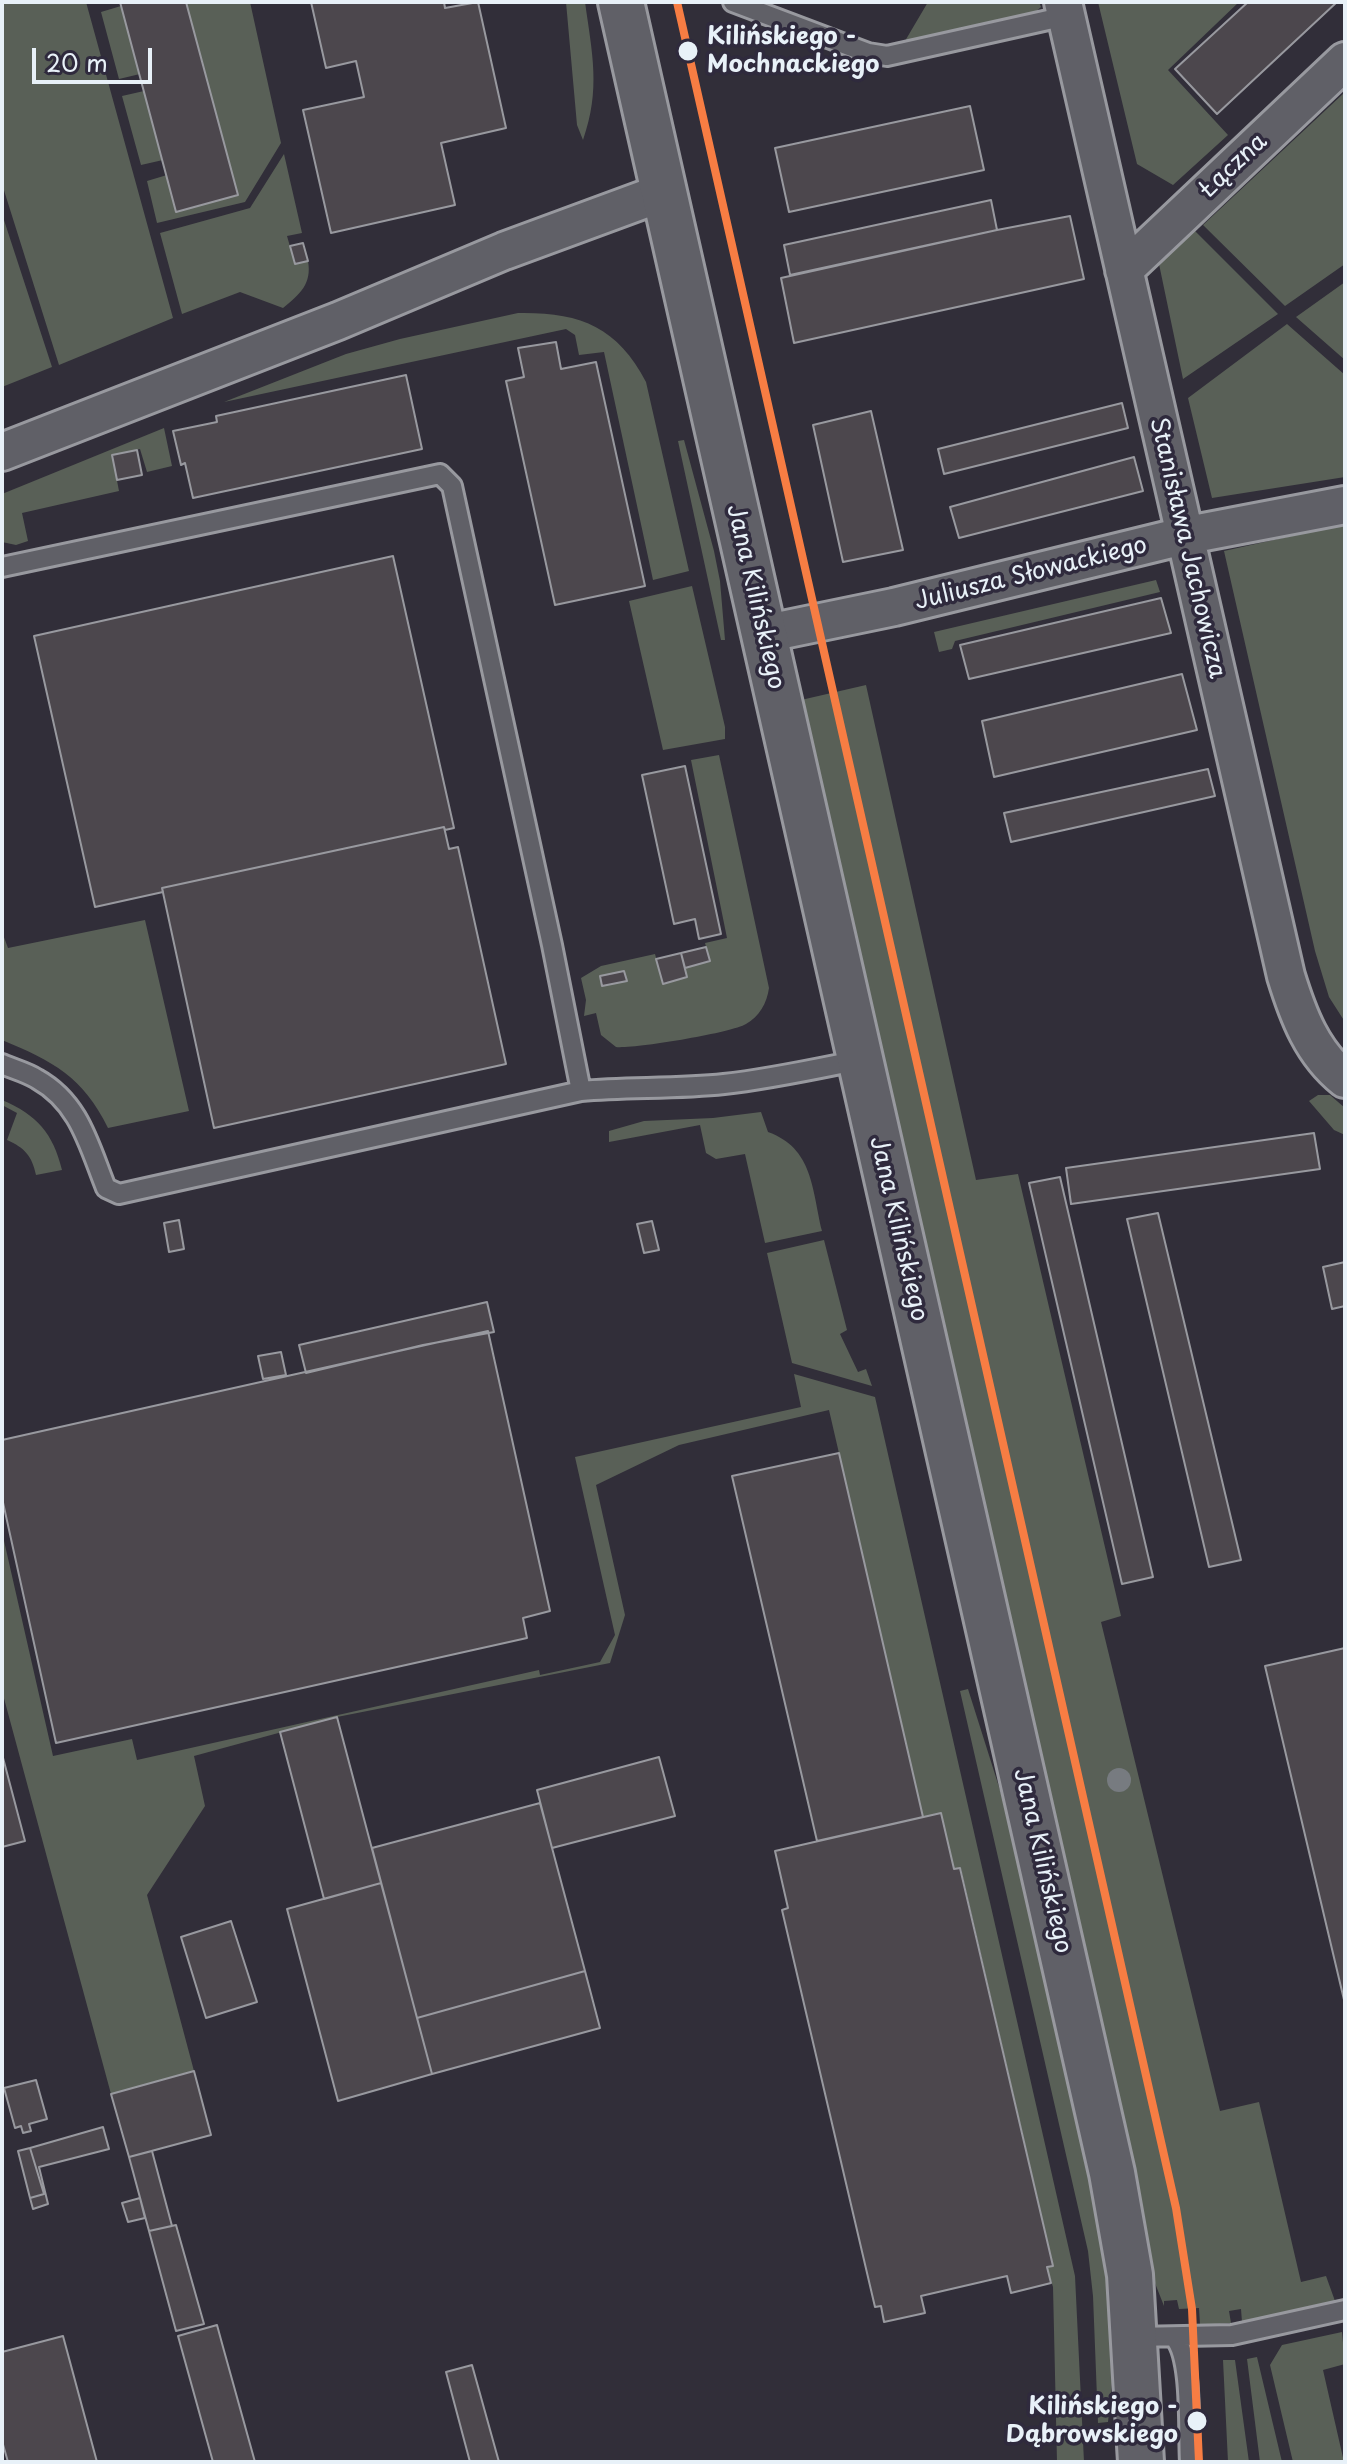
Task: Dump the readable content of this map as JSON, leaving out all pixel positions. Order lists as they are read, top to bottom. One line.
{"streets":{"street":["Łączna","Stanisława Jachowicza","Juliusza Słowackiego","Jana Kilińskiego"]},"crossings":[["Łączna","Stanisława Jachowicza"],["Stanisława Jachowicza","Juliusza Słowackiego"],["Juliusza Słowackiego","Jana Kilińskiego"]],"places":["Kilińskiego - Mochnackiego","Kilińskiego - Dąbrowskiego"],"scale_bar":"20 m"}
